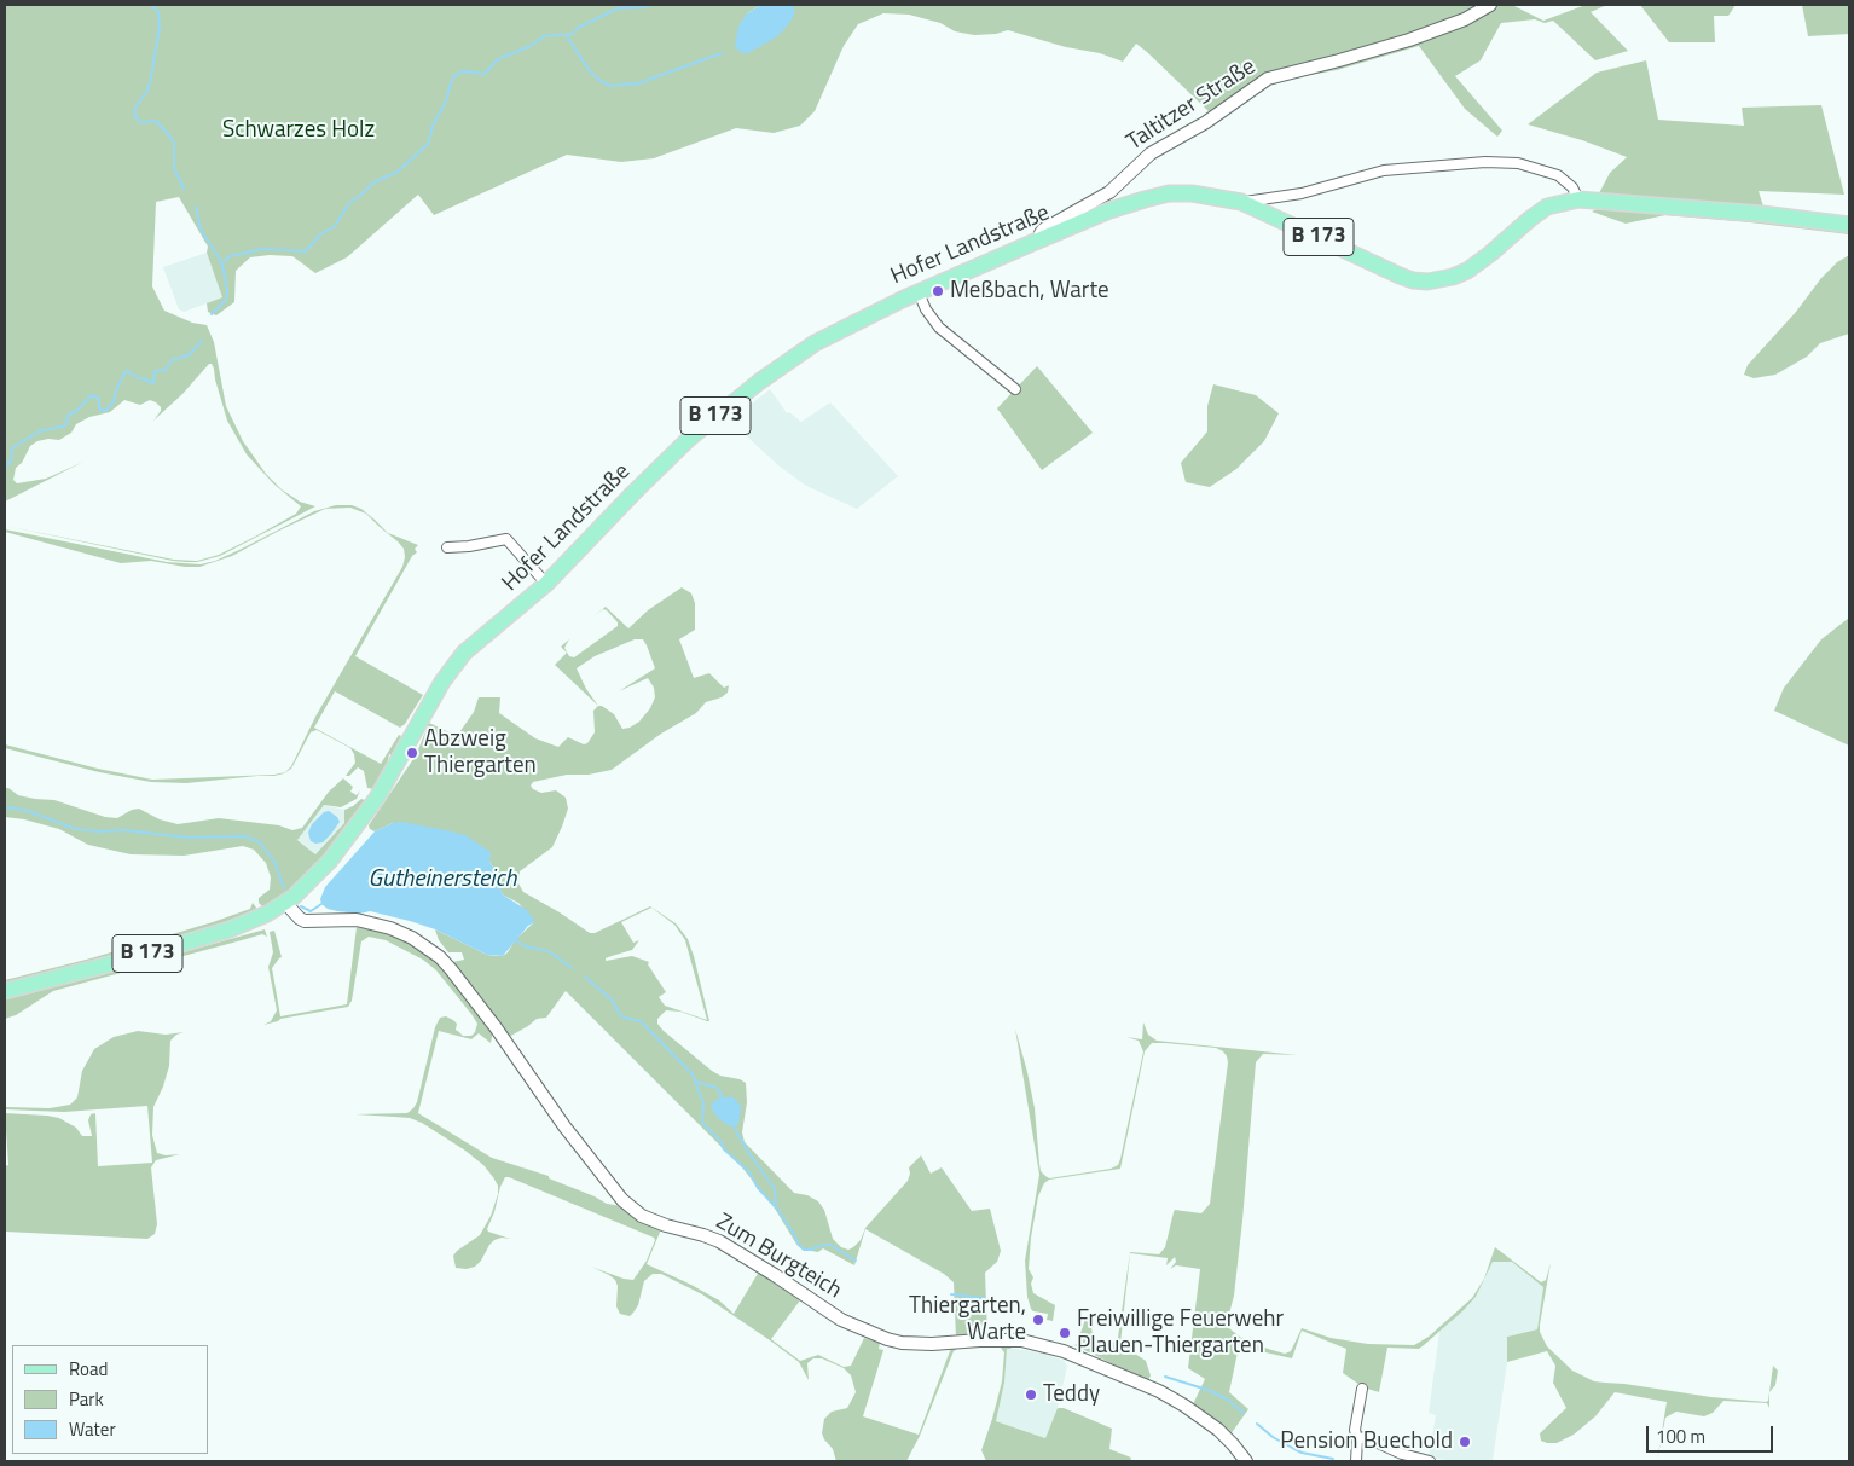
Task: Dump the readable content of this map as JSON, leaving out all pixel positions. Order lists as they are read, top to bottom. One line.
{"streets":{"main road":["B 173","Hofer Landstraße"],"street":["Taltitzer Straße","Zum Burgteich"]},"crossings":[["Taltitzer Straße","Hofer Landstraße"],["B 173","Hofer Landstraße"],["Hofer Landstraße","Zum Burgteich"]],"water":["Gutheinersteich"],"parks":["Schwarzes Holz"],"places":["Meßbach, Warte","Abzweig Thiergarten","Thiergarten, Warte","Freiwillige Feuerwehr Plauen-Thiergarten","Teddy","Pension Buechold"],"legend":["Road","Park","Water"],"scale_bar":"100 m"}
